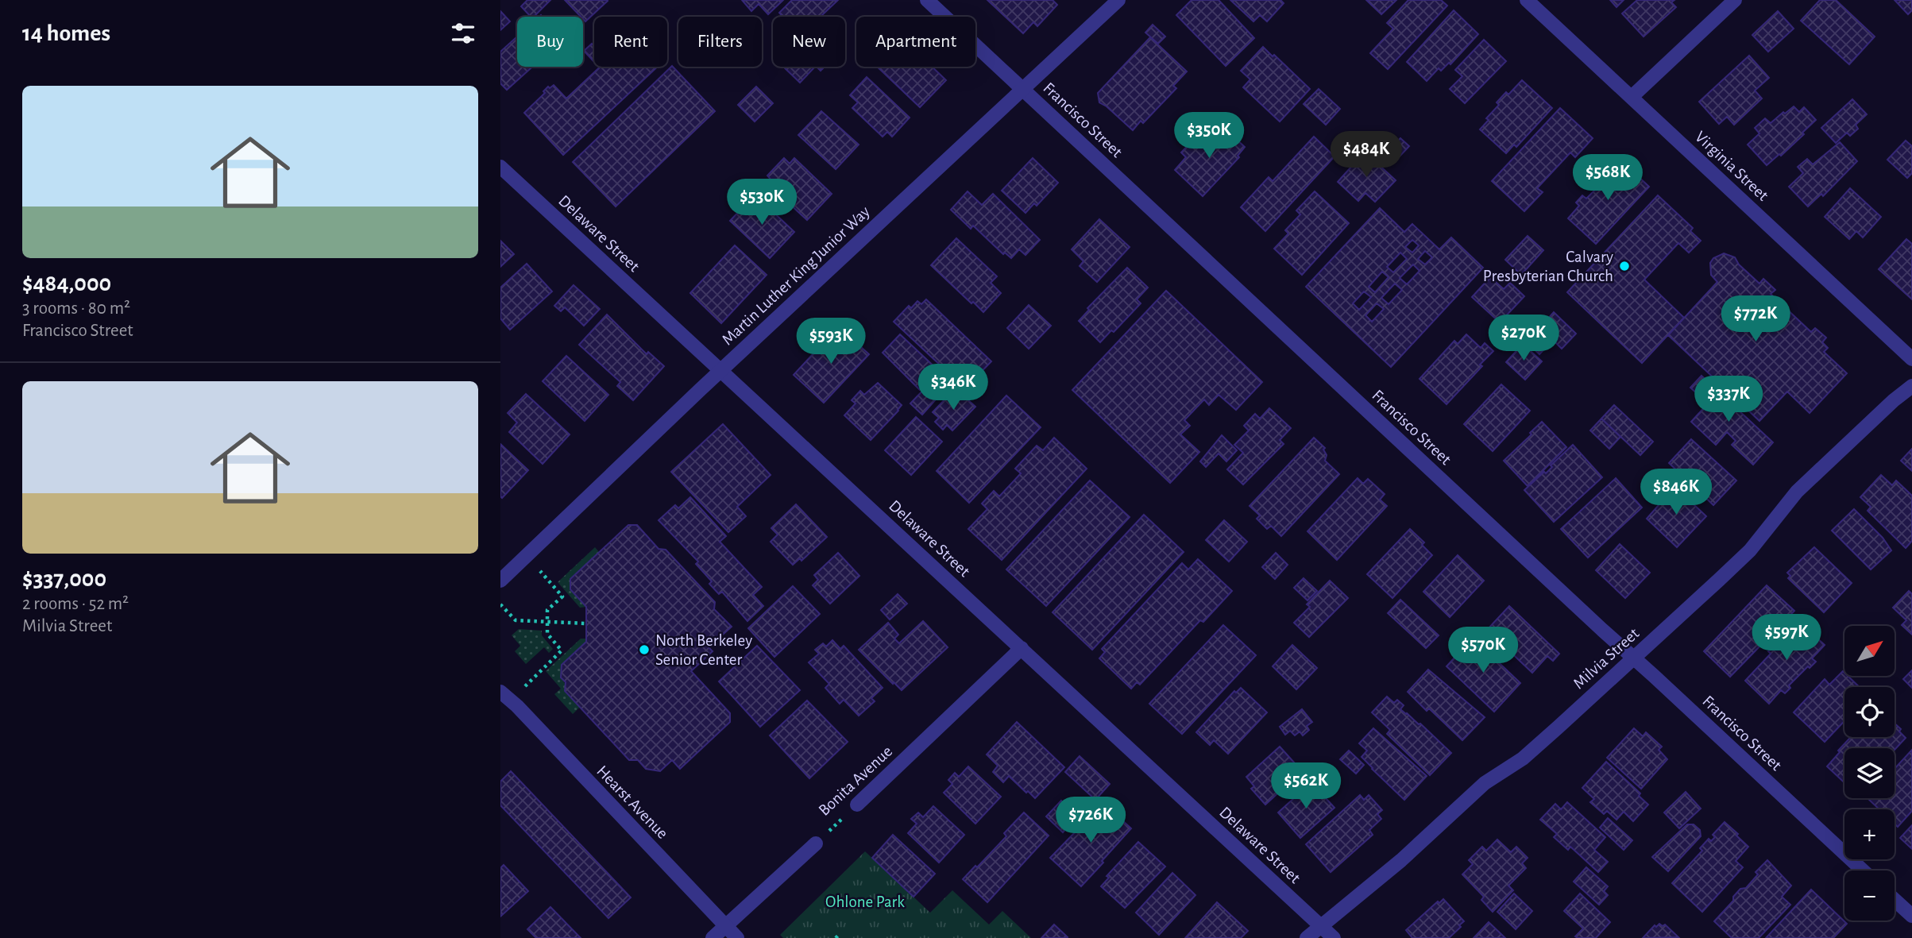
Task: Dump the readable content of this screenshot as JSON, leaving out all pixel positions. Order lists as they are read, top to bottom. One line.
{"streets":{"street":["Francisco Street","Virginia Street","Delaware Street","Martin Luther King Junior Way","Milvia Street","Bonita Avenue","Hearst Avenue"]},"crossings":[["Francisco Street","Martin Luther King Junior Way"],["Francisco Street","Milvia Street"],["Delaware Street","Martin Luther King Junior Way"],["Delaware Street","Milvia Street"],["Delaware Street","Bonita Avenue"]],"parks":["Ohlone Park"],"places":["Calvary Presbyterian Church","North Berkeley Senior Center"],"north":"top right","page":{"heading":"14 homes","chip":["Buy","Rent","Filters","New","Apartment"],"list":[{"name":"$484,000","note":"3 rooms · 80 m² · Francisco Street"},{"name":"$337,000","note":"2 rooms · 52 m² · Milvia Street"}],"price":["$350K","$484K","$568K","$530K","$772K","$270K","$593K","$346K","$337K","$846K","$597K","$570K","$562K","$726K"],"map_buttons":["+","−"]}}
